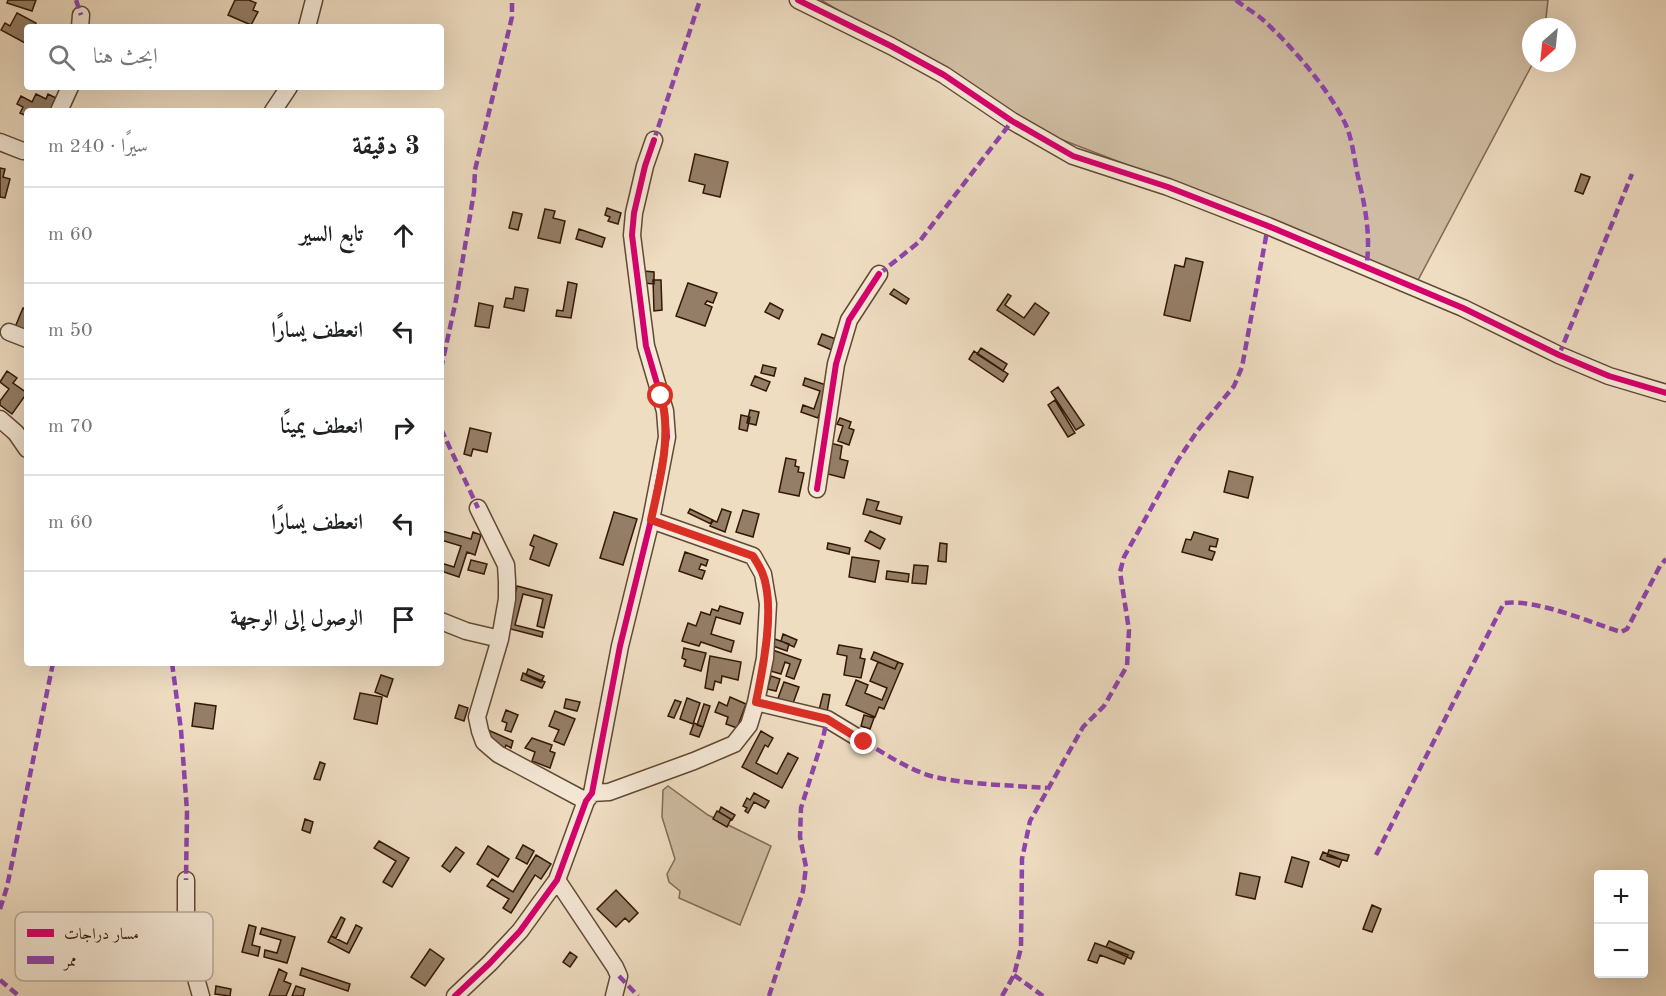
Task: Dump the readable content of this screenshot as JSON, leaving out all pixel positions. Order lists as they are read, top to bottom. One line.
{"legend":["مسار دراجات","ممر"],"north":"bottom left","page":{"search":"ابحث هنا","heading":["3 دقيقة","سيرًا · 240 m"],"list":[["تابع السير","60 m"],["انعطف يسارًا","50 m"],["انعطف يمينًا","70 m"],["انعطف يسارًا","60 m"],"الوصول إلى الوجهة"],"map_buttons":["+","−"]}}
